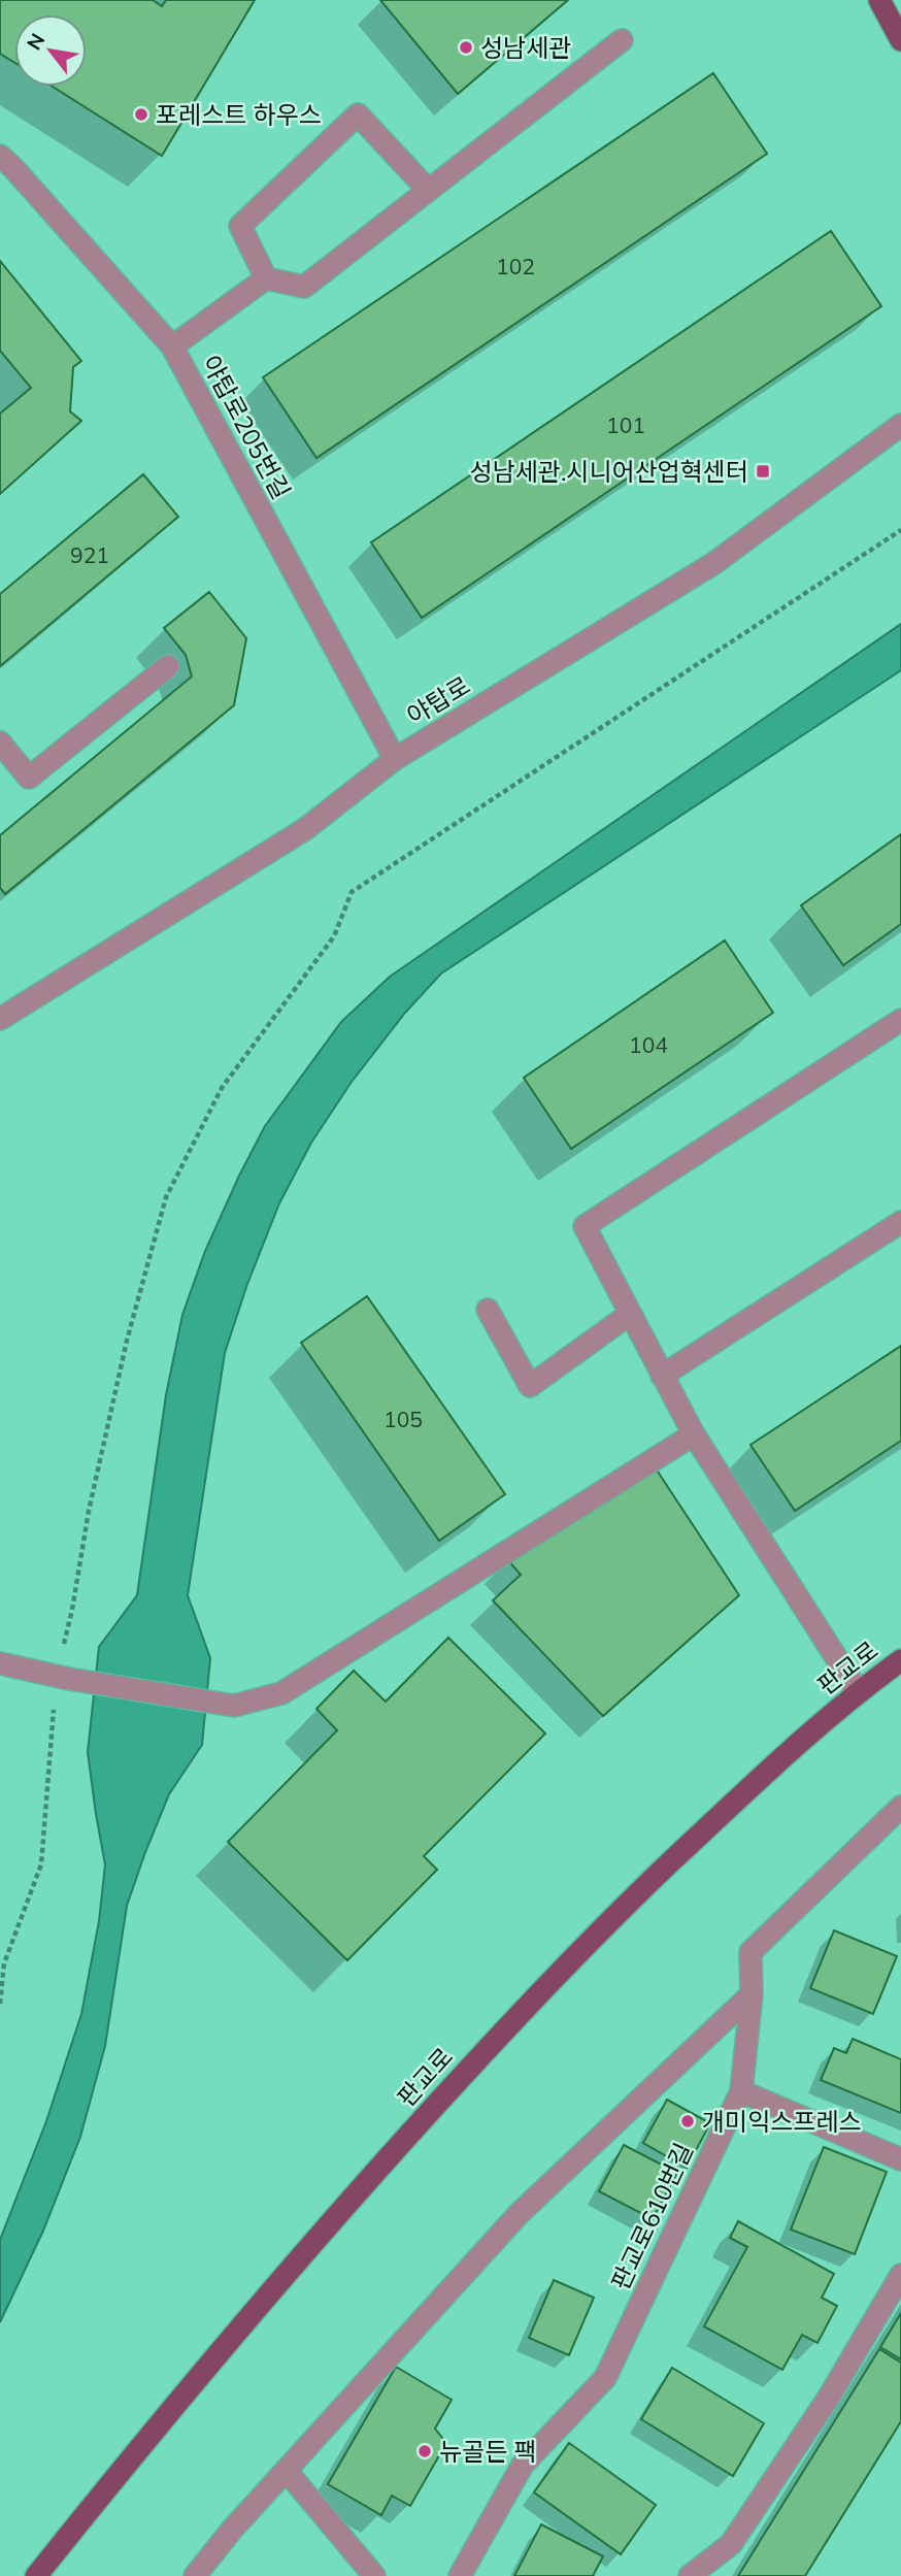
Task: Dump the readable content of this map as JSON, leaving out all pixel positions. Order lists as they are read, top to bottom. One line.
{"streets":{"main road":["판교로"],"street":["야탑로205번길","야탑로","판교로610번길"]},"crossings":[["야탑로205번길","야탑로"]],"places":{"other":["성남세관","포레스트 하우스","개미익스프레스","뉴골든 팩"],"transit":["성남세관.시니어산업혁센터"]},"house_numbers":["102","101","921","104","105"],"north":"top left"}
